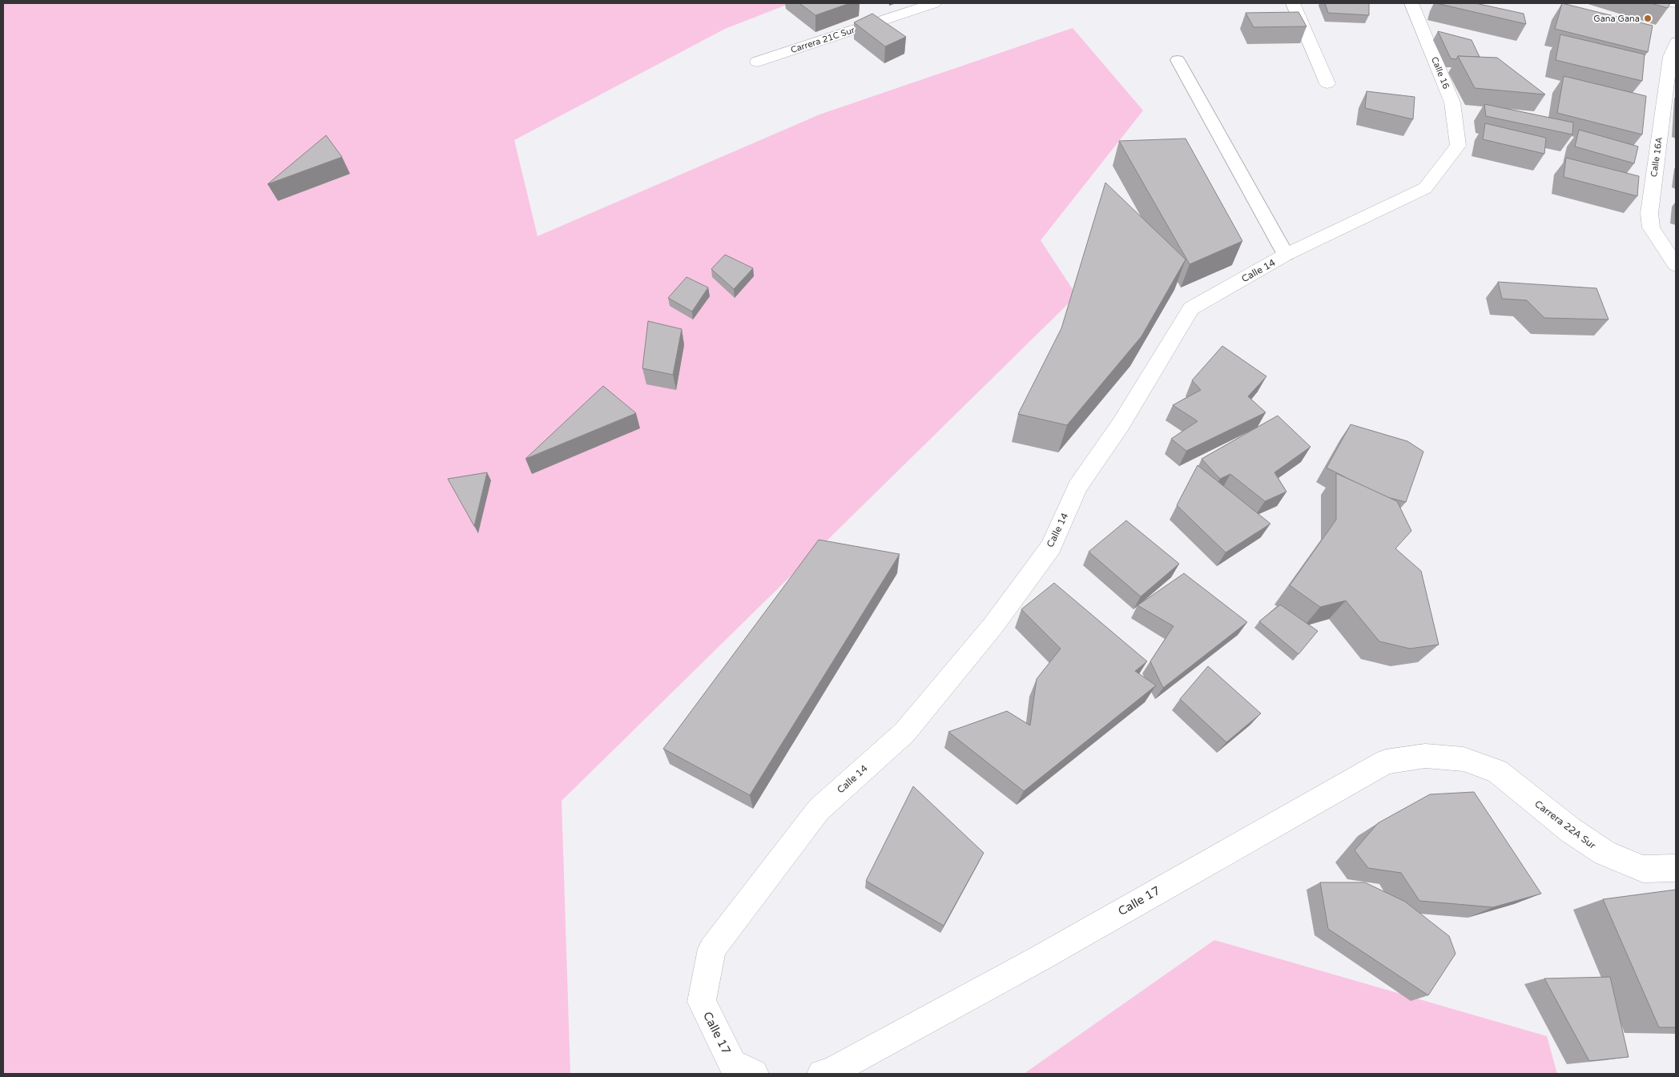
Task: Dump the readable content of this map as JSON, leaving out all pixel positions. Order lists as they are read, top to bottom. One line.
{"streets":{"street":["Carrera 21C Sur","Calle 16","Calle 16A","Calle 14","Carrera 22A Sur","Calle 17"]},"crossings":[["Calle 16","Calle 14"],["Calle 14","Calle 17"],["Carrera 22A Sur","Calle 17"]],"places":["Gana Gana"]}
